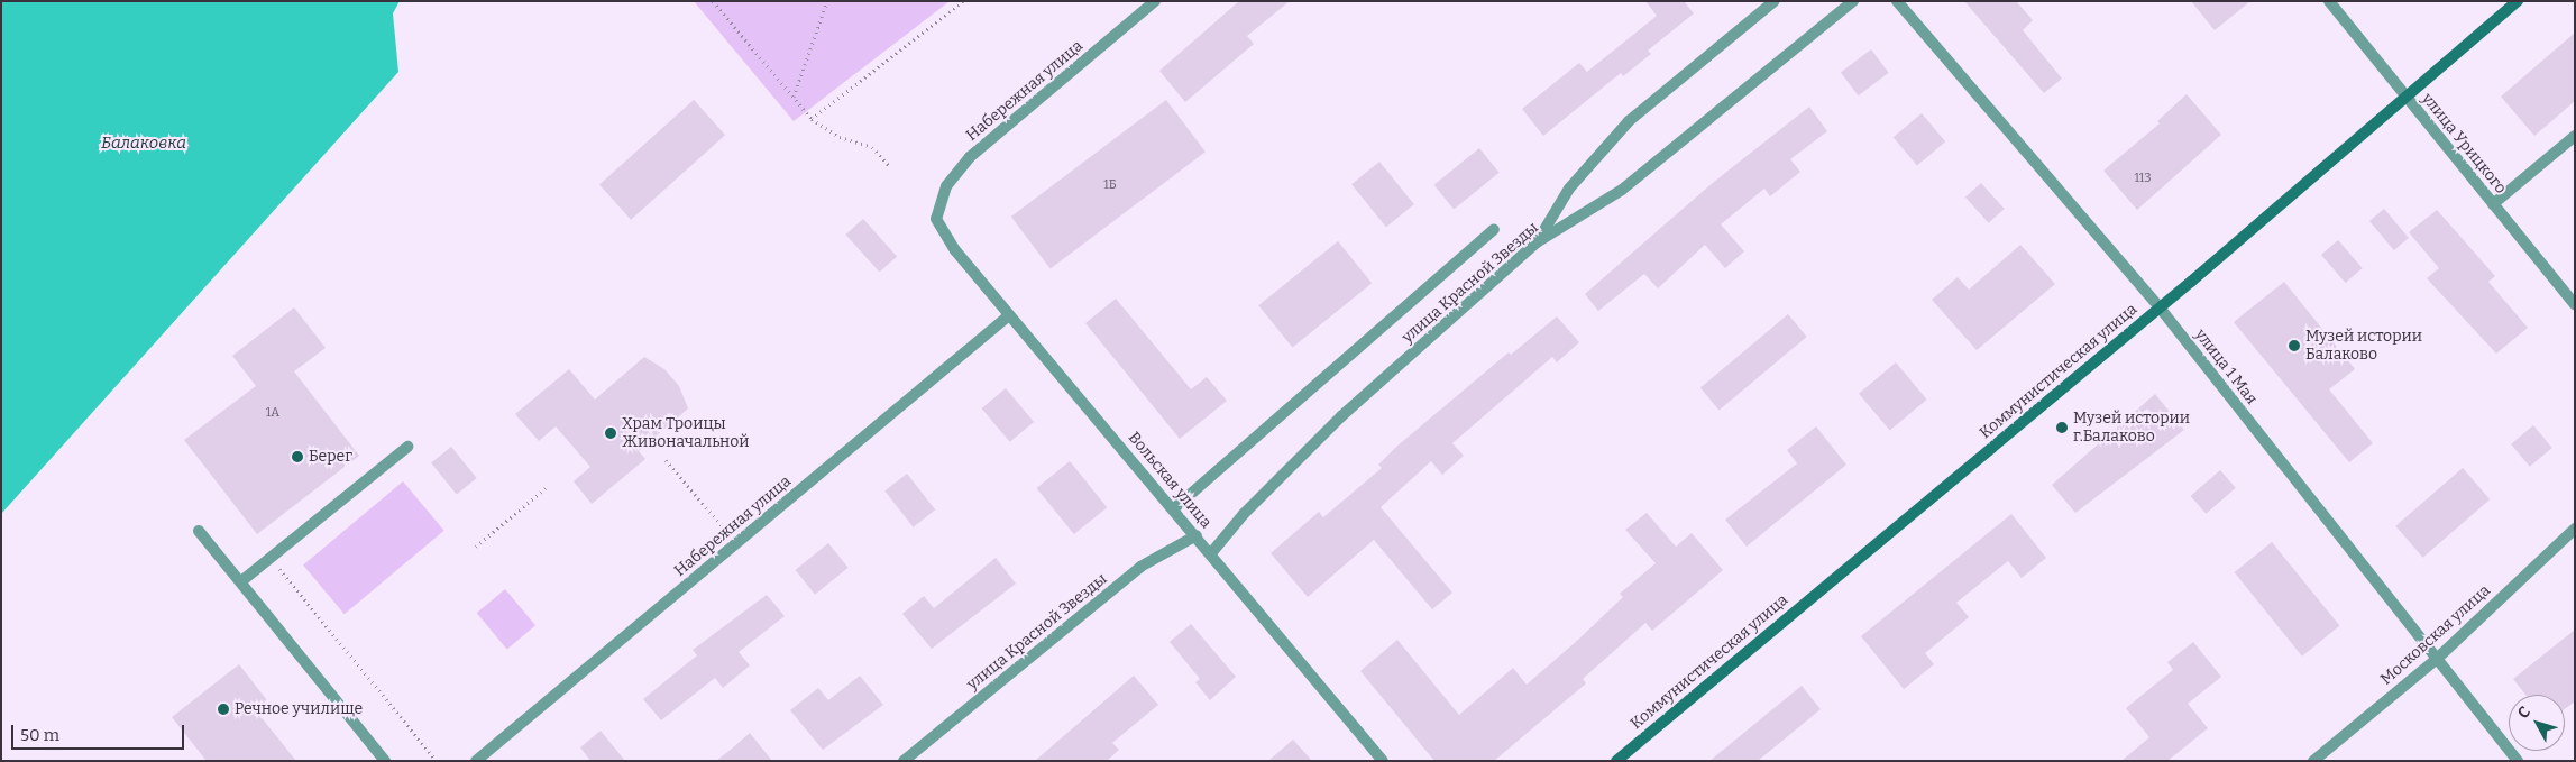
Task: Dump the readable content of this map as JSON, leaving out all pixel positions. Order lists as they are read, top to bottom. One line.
{"streets":{"main road":["Коммунистическая улица"],"street":["Набережная улица","улица Урицкого","улица Красной Звезды","улица 1 Мая","Вольская улица","Московская улица"]},"crossings":[["Набережная улица","Вольская улица"],["улица Урицкого","Коммунистическая улица"],["улица Красной Звезды","Вольская улица"],["улица 1 Мая","Коммунистическая улица"],["улица 1 Мая","Московская улица"]],"water":["Балаковка"],"places":["Музей истории Балаково","Музей истории г.Балаково","Храм Троицы Живоначальной","Берег","Речное училище"],"house_numbers":["113","1Б","1А"],"scale_bar":"50 m","north":"top left"}
